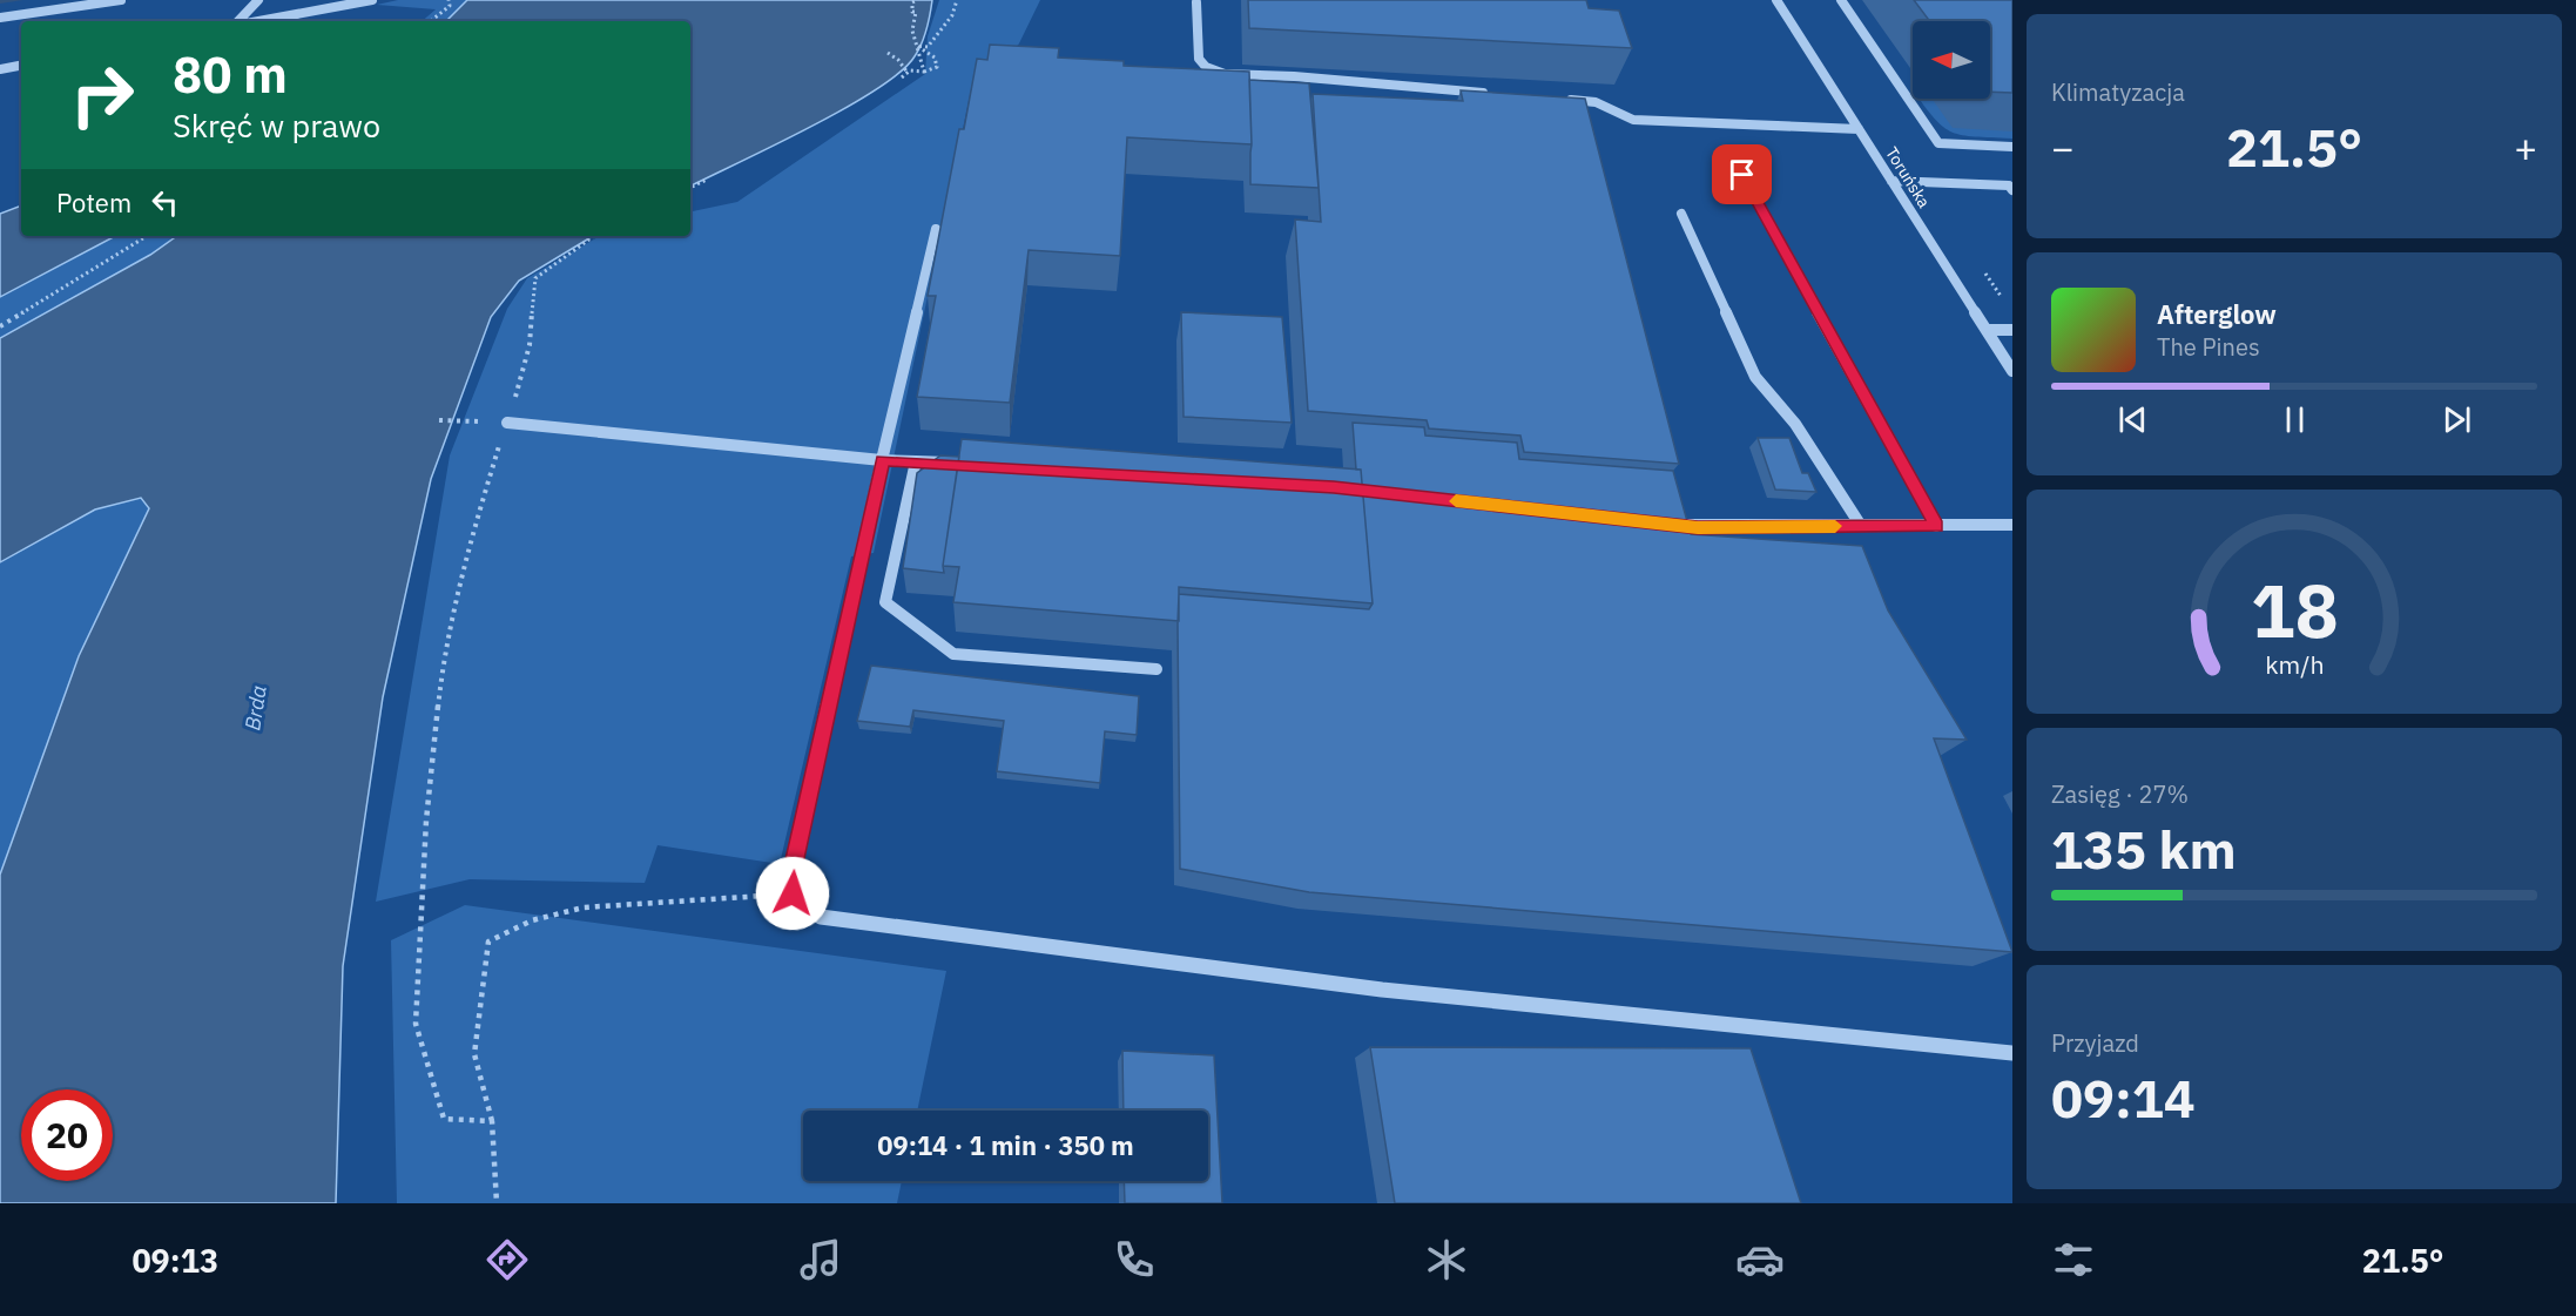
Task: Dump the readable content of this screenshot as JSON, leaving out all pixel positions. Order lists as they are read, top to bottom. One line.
{"streets":{"street":["Toruńska"]},"water":["Brda"],"north":"left","page":{"tile":["Klimatyzacja",["Zasięg · 27%","135 km"],["Przyjazd","09:14"]],"turn":["80 m","Skręć w prawo"],"heat":["−","21.5°","+"],"then":"Potem","song":["Afterglow","The Pines"],"limit":"20","trip":"09:14 · 1 min · 350 m","tabs":["09:13","21.5°"],"gauge":["18","km/h"]}}
